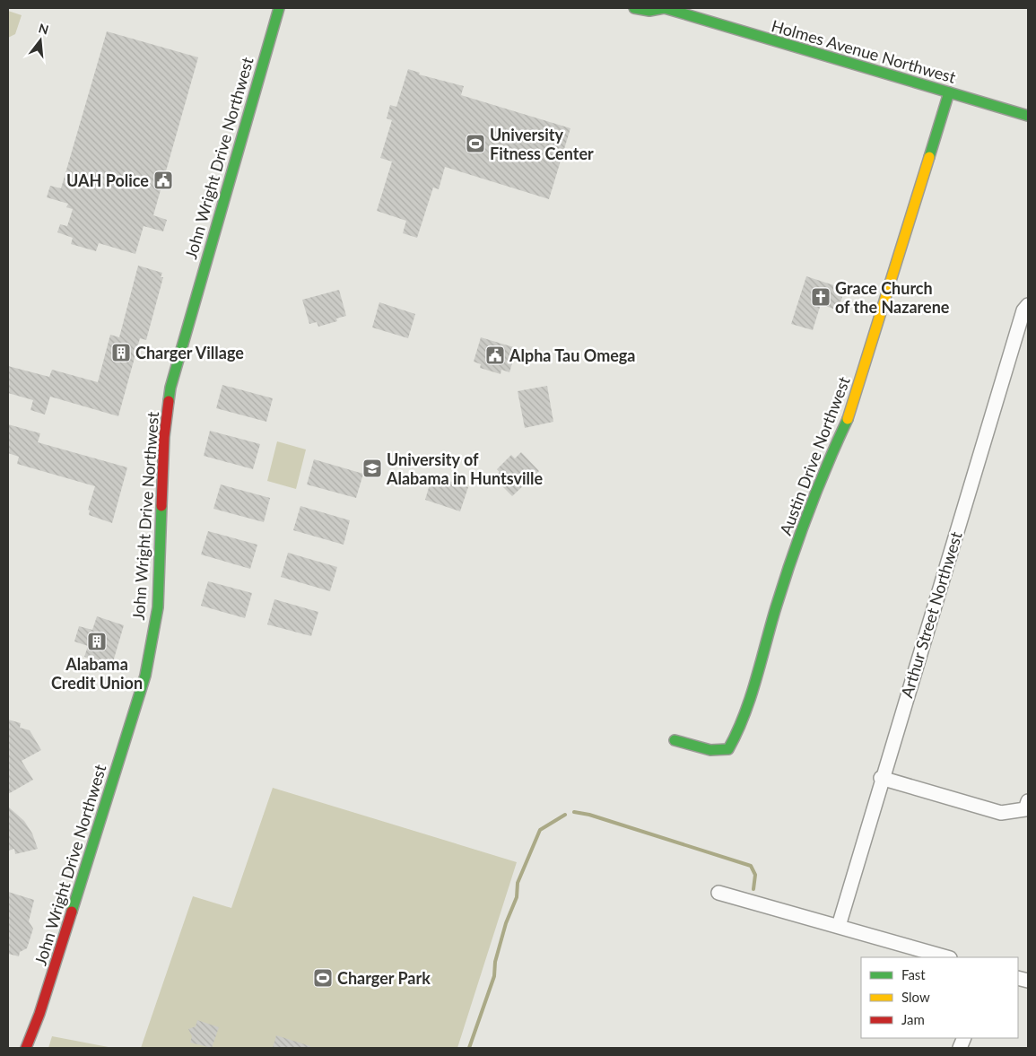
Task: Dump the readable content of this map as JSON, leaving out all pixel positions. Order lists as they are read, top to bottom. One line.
{"streets":{"street":["Holmes Avenue Northwest","John Wright Drive Northwest","Austin Drive Northwest","Arthur Street Northwest"]},"crossings":[["Holmes Avenue Northwest","Austin Drive Northwest"]],"places":{"sports":["University Fitness Center","Charger Park"],"public building":["UAH Police","Alpha Tau Omega"],"church":["Grace Church of the Nazarene"],"building":["Charger Village","Alabama Credit Union"],"school or university":["University of Alabama in Huntsville"]},"legend":["Fast","Slow","Jam"],"north":"top"}
